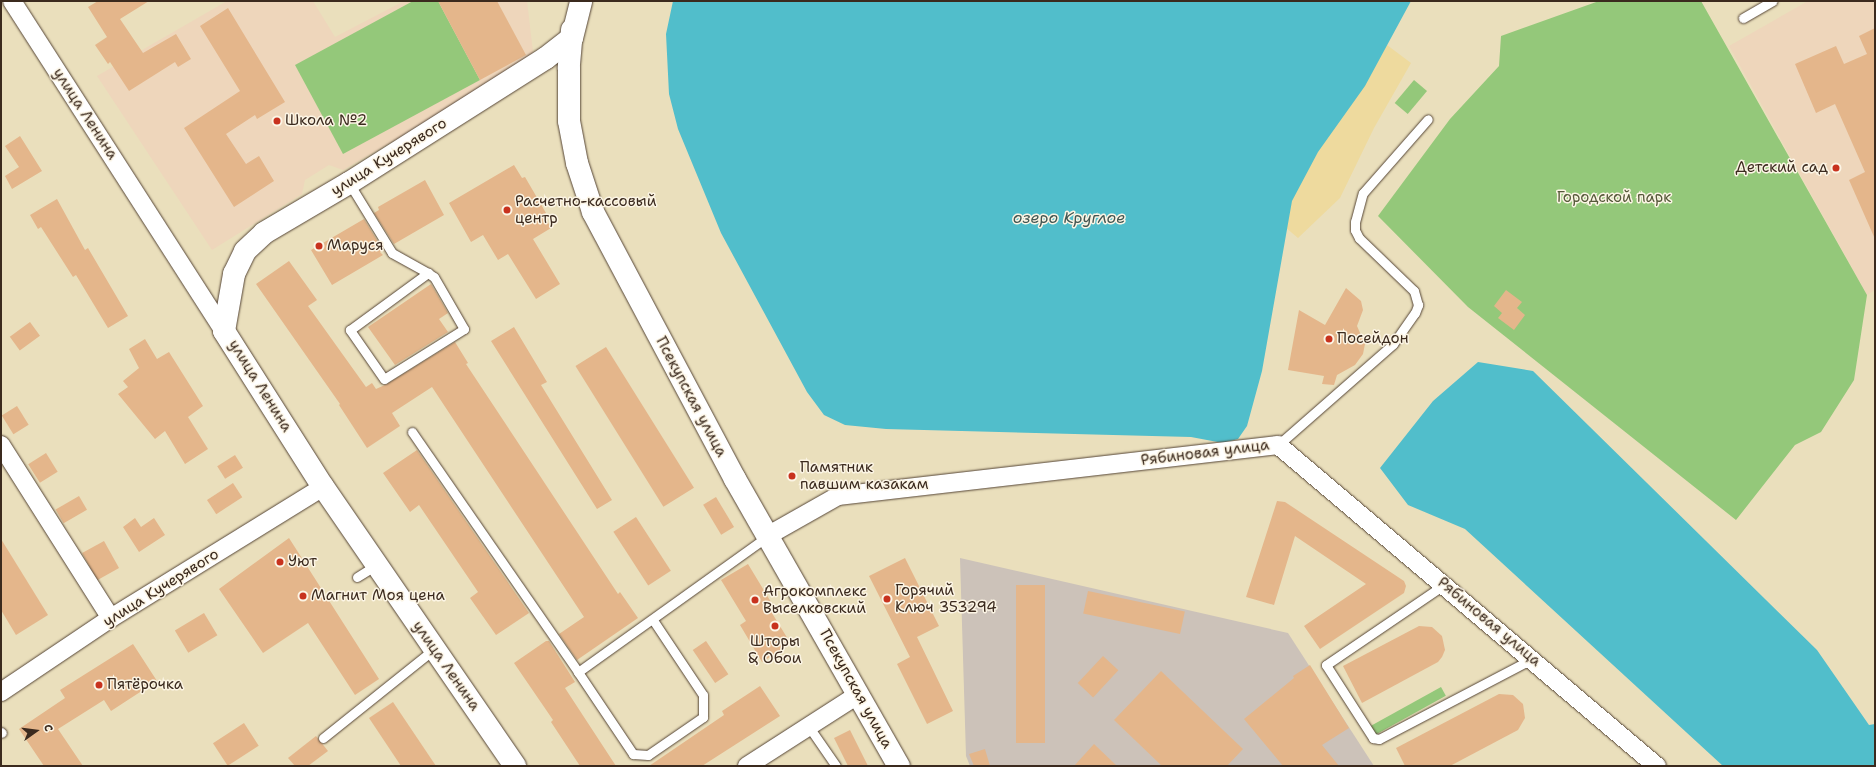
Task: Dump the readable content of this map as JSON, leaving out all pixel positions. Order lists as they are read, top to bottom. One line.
{"streets":{"street":["улица Ленина","улица Кучерявого","Псекупская улица","Рябиновая улица"]},"crossings":[["улица Ленина","улица Кучерявого"],["улица Кучерявого","Псекупская улица"],["Псекупская улица","Рябиновая улица"]],"water":["озеро Круглое"],"parks":["Городской парк"],"places":["Школа №2","Детский сад","Расчетно-кассовый центр","Маруся","Посейдон","Памятник павшим казакам","Уют","Магнит Моя цена","Горячий Ключ 353294","Агрокомплекс Выселковский","Шторы & Обои","Пятёрочка"],"north":"right"}
